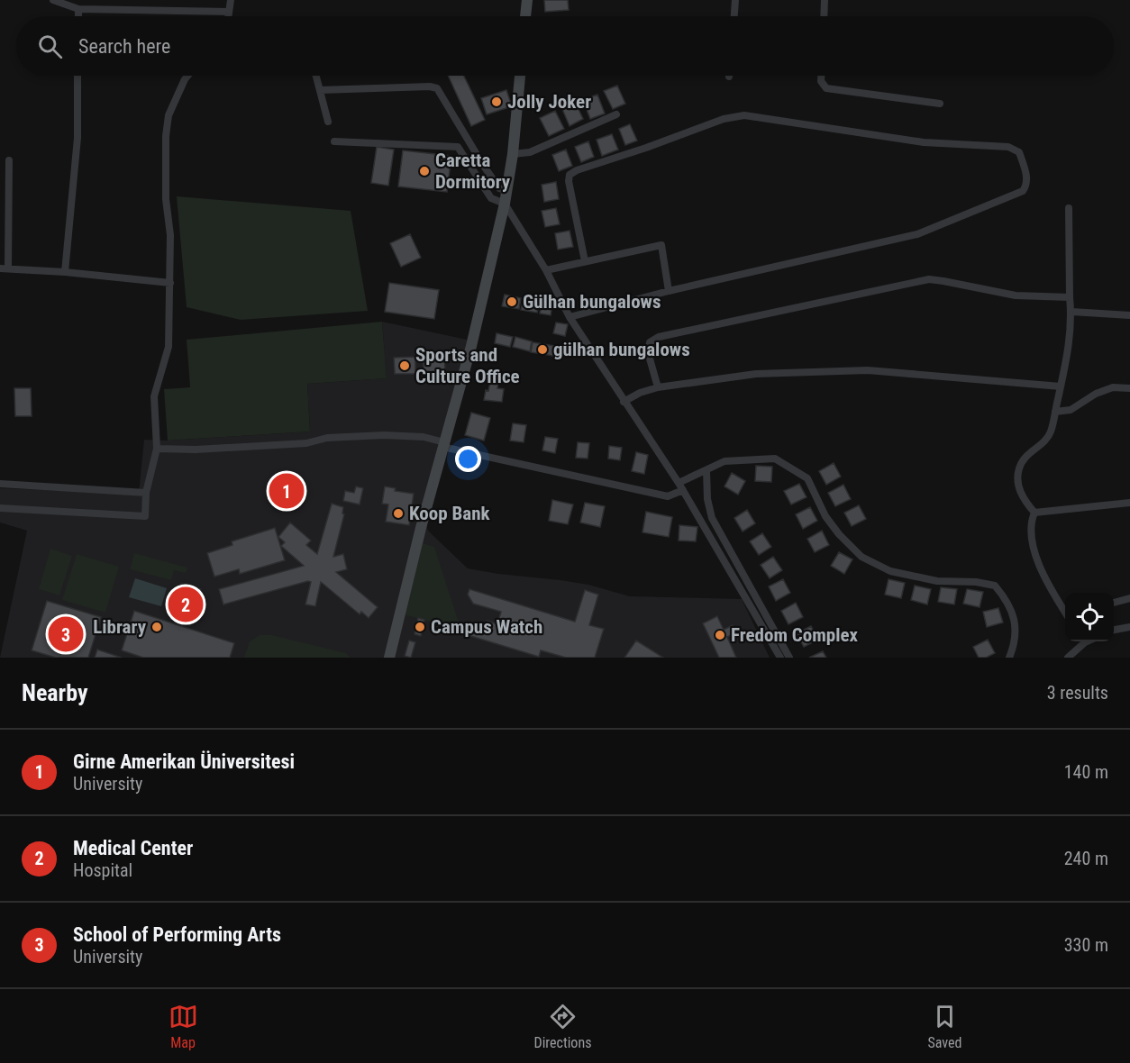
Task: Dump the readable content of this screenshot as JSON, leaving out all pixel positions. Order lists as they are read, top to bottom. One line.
{"places":["Jolly Joker","Caretta Dormitory","Gülhan bungalows","gülhan bungalows","Sports and Culture Office","Koop Bank","Library","Campus Watch","Fredom Complex"],"page":{"search":"Search here","pins":["1","2","3"],"heading":["Nearby","3 results"],"list":[{"mark":"1","name":"Girne Amerikan Üniversitesi","note":"University","value":"140 m"},{"mark":"2","name":"Medical Center","note":"Hospital","value":"240 m"},{"mark":"3","name":"School of Performing Arts","note":"University","value":"330 m"}],"nav":["Map","Directions","Saved"]}}
